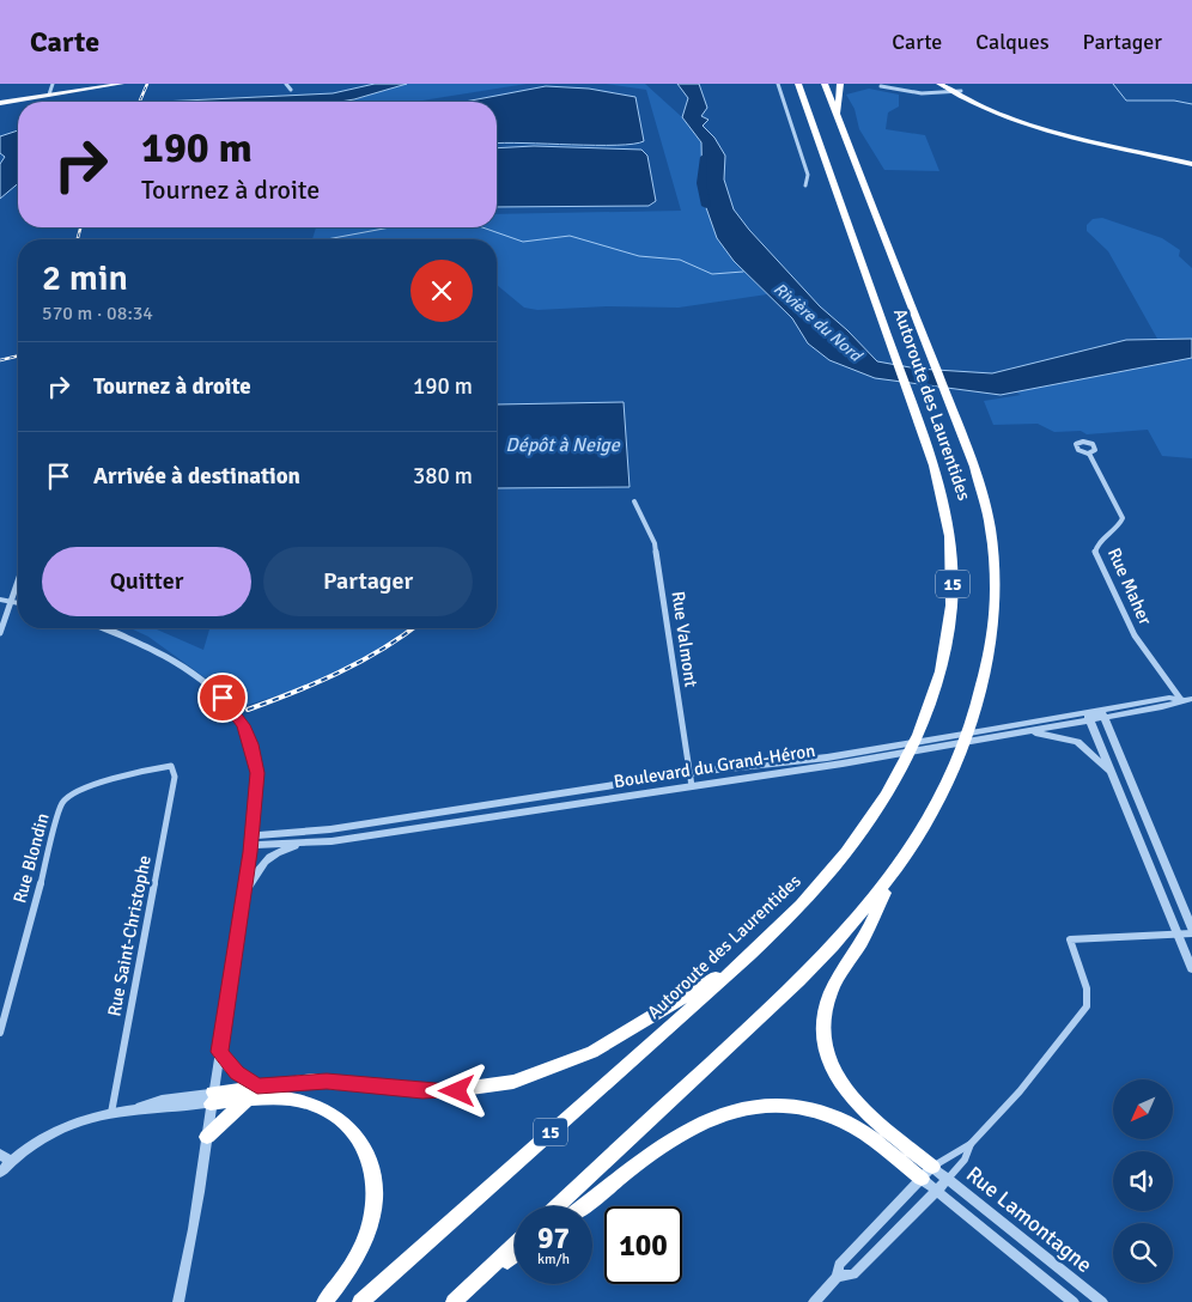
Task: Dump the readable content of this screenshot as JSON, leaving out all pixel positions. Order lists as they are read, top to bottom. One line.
{"streets":{"highway":["Autoroute des Laurentides","15"],"street":["Rue Maher","Rue Valmont","Boulevard du Grand-Héron","Rue Blondin","Rue Saint-Christophe","Rue Lamontagne"]},"crossings":[["Rue Maher","Boulevard du Grand-Héron"],["Rue Valmont","Boulevard du Grand-Héron"],["Rue Blondin","Rue Saint-Christophe"]],"water":["Rivière du Nord","Dépôt à Neige"],"north":"bottom left","page":{"header":"Carte","nav":["Carte","Calques","Partager"],"turn":["190 m","Tournez à droite"],"heading":["2 min","570 m · 08:34"],"list":[{"name":"Tournez à droite","value":"190 m"},{"name":"Arrivée à destination","value":"380 m"}],"buttons":["Quitter","Partager"],"speed":"97 km/h","limit":"100"}}
